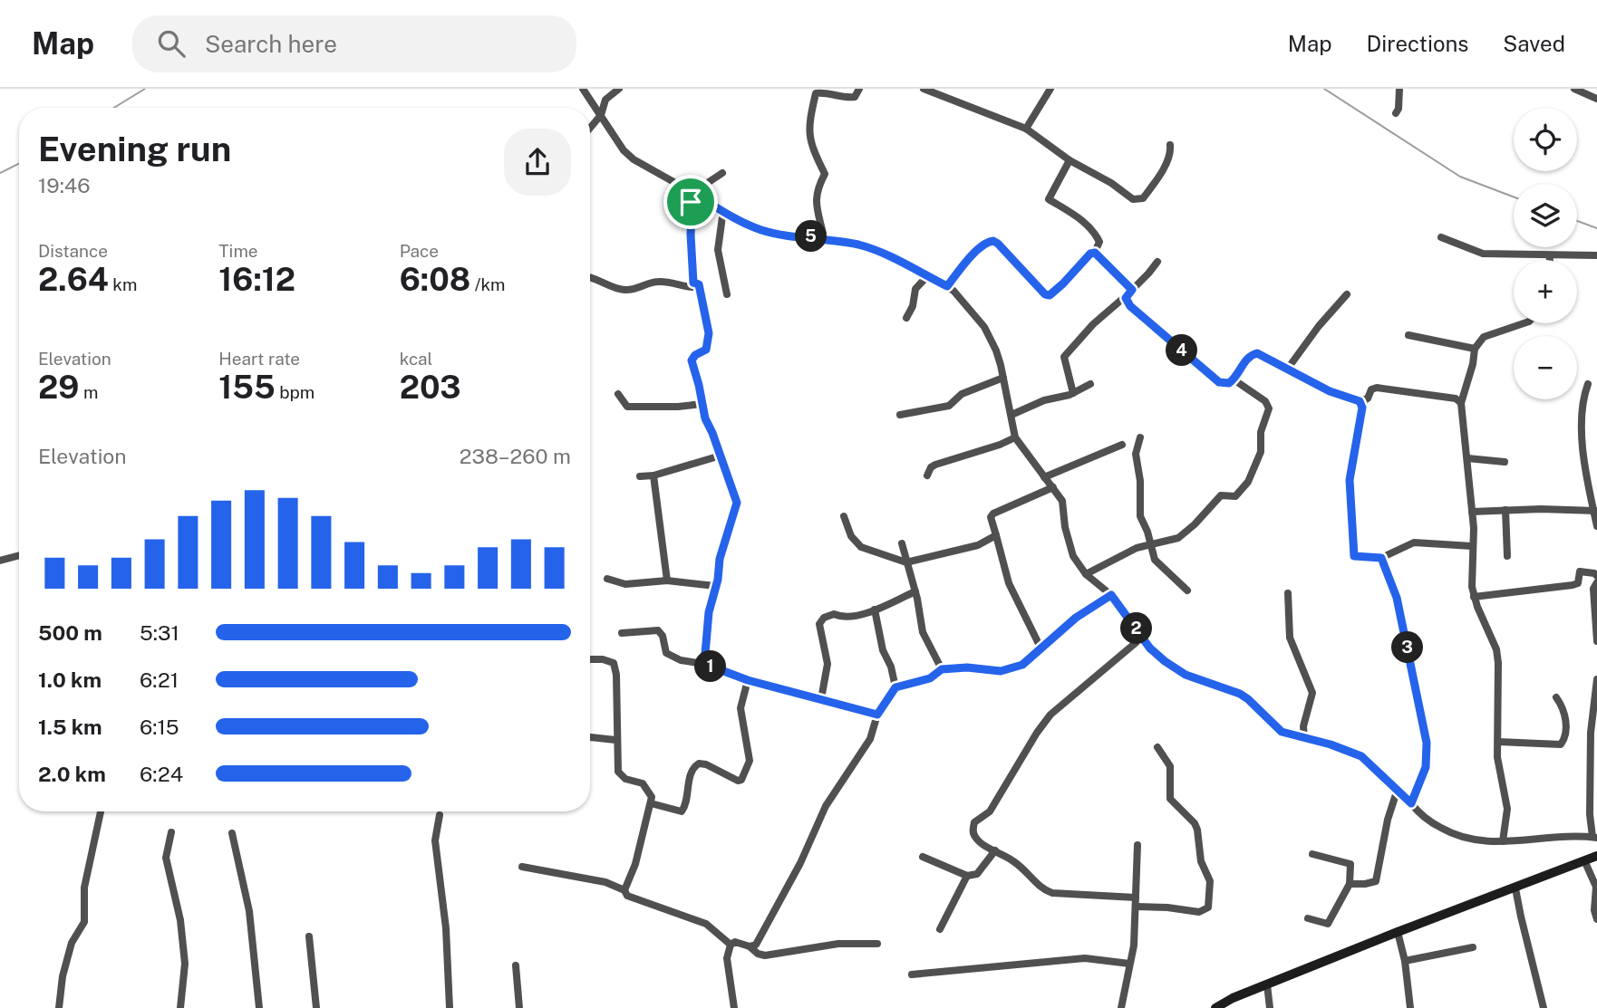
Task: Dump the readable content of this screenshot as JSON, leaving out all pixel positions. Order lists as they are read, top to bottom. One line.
{"page":{"header":"Map","search":"Search here","nav":["Map","Directions","Saved"],"map_buttons":["+","−"],"heading":["Evening run","19:46"],"stats":[["Distance","2.64 km"],["Time","16:12"],["Pace","6:08 /km"],["Elevation","29 m"],["Heart rate","155 bpm"],["kcal","203"]],"pins":["5","4","2","3","1"],"chart":["Elevation","238–260 m"],"list":[{"name":"500 m","note":"5:31"},{"name":"1.0 km","note":"6:21"},{"name":"1.5 km","note":"6:15"},{"name":"2.0 km","note":"6:24"}]}}
